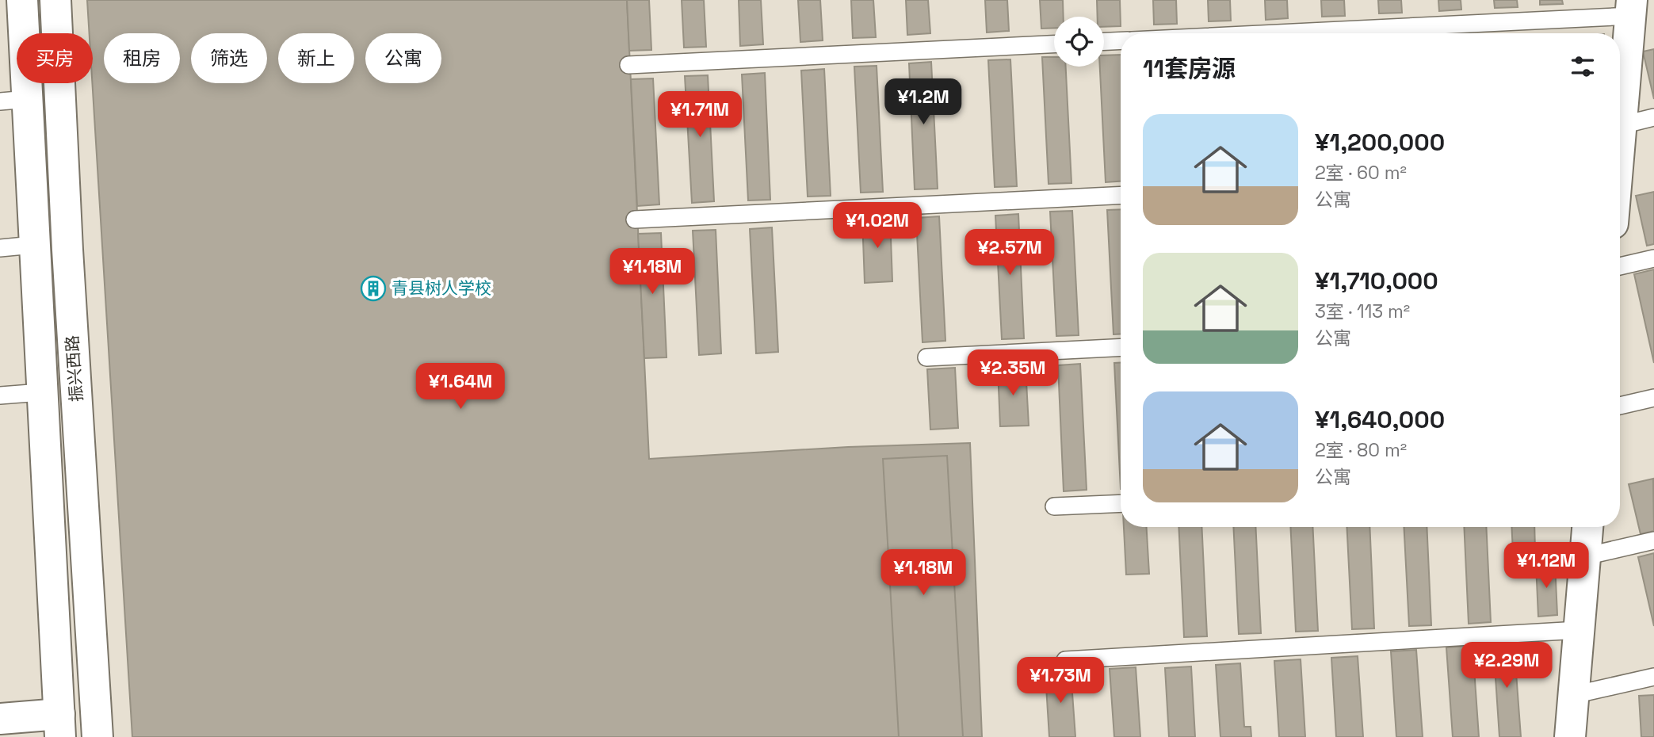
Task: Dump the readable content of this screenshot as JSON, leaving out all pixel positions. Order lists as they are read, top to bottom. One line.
{"streets":{"street":["振兴西路"]},"places":{"building":["青县树人学校"]},"page":{"chip":["买房","租房","筛选","新上","公寓"],"heading":"11套房源","price":["¥1.2M","¥1.71M","¥1.02M","¥2.57M","¥1.18M","¥2.35M","¥1.64M","¥1.12M","¥1.18M","¥2.29M","¥1.73M"],"list":[{"name":"¥1,200,000","note":"2室 · 60 m² · 公寓"},{"name":"¥1,710,000","note":"3室 · 113 m² · 公寓"},{"name":"¥1,640,000","note":"2室 · 80 m² · 公寓"}]}}
